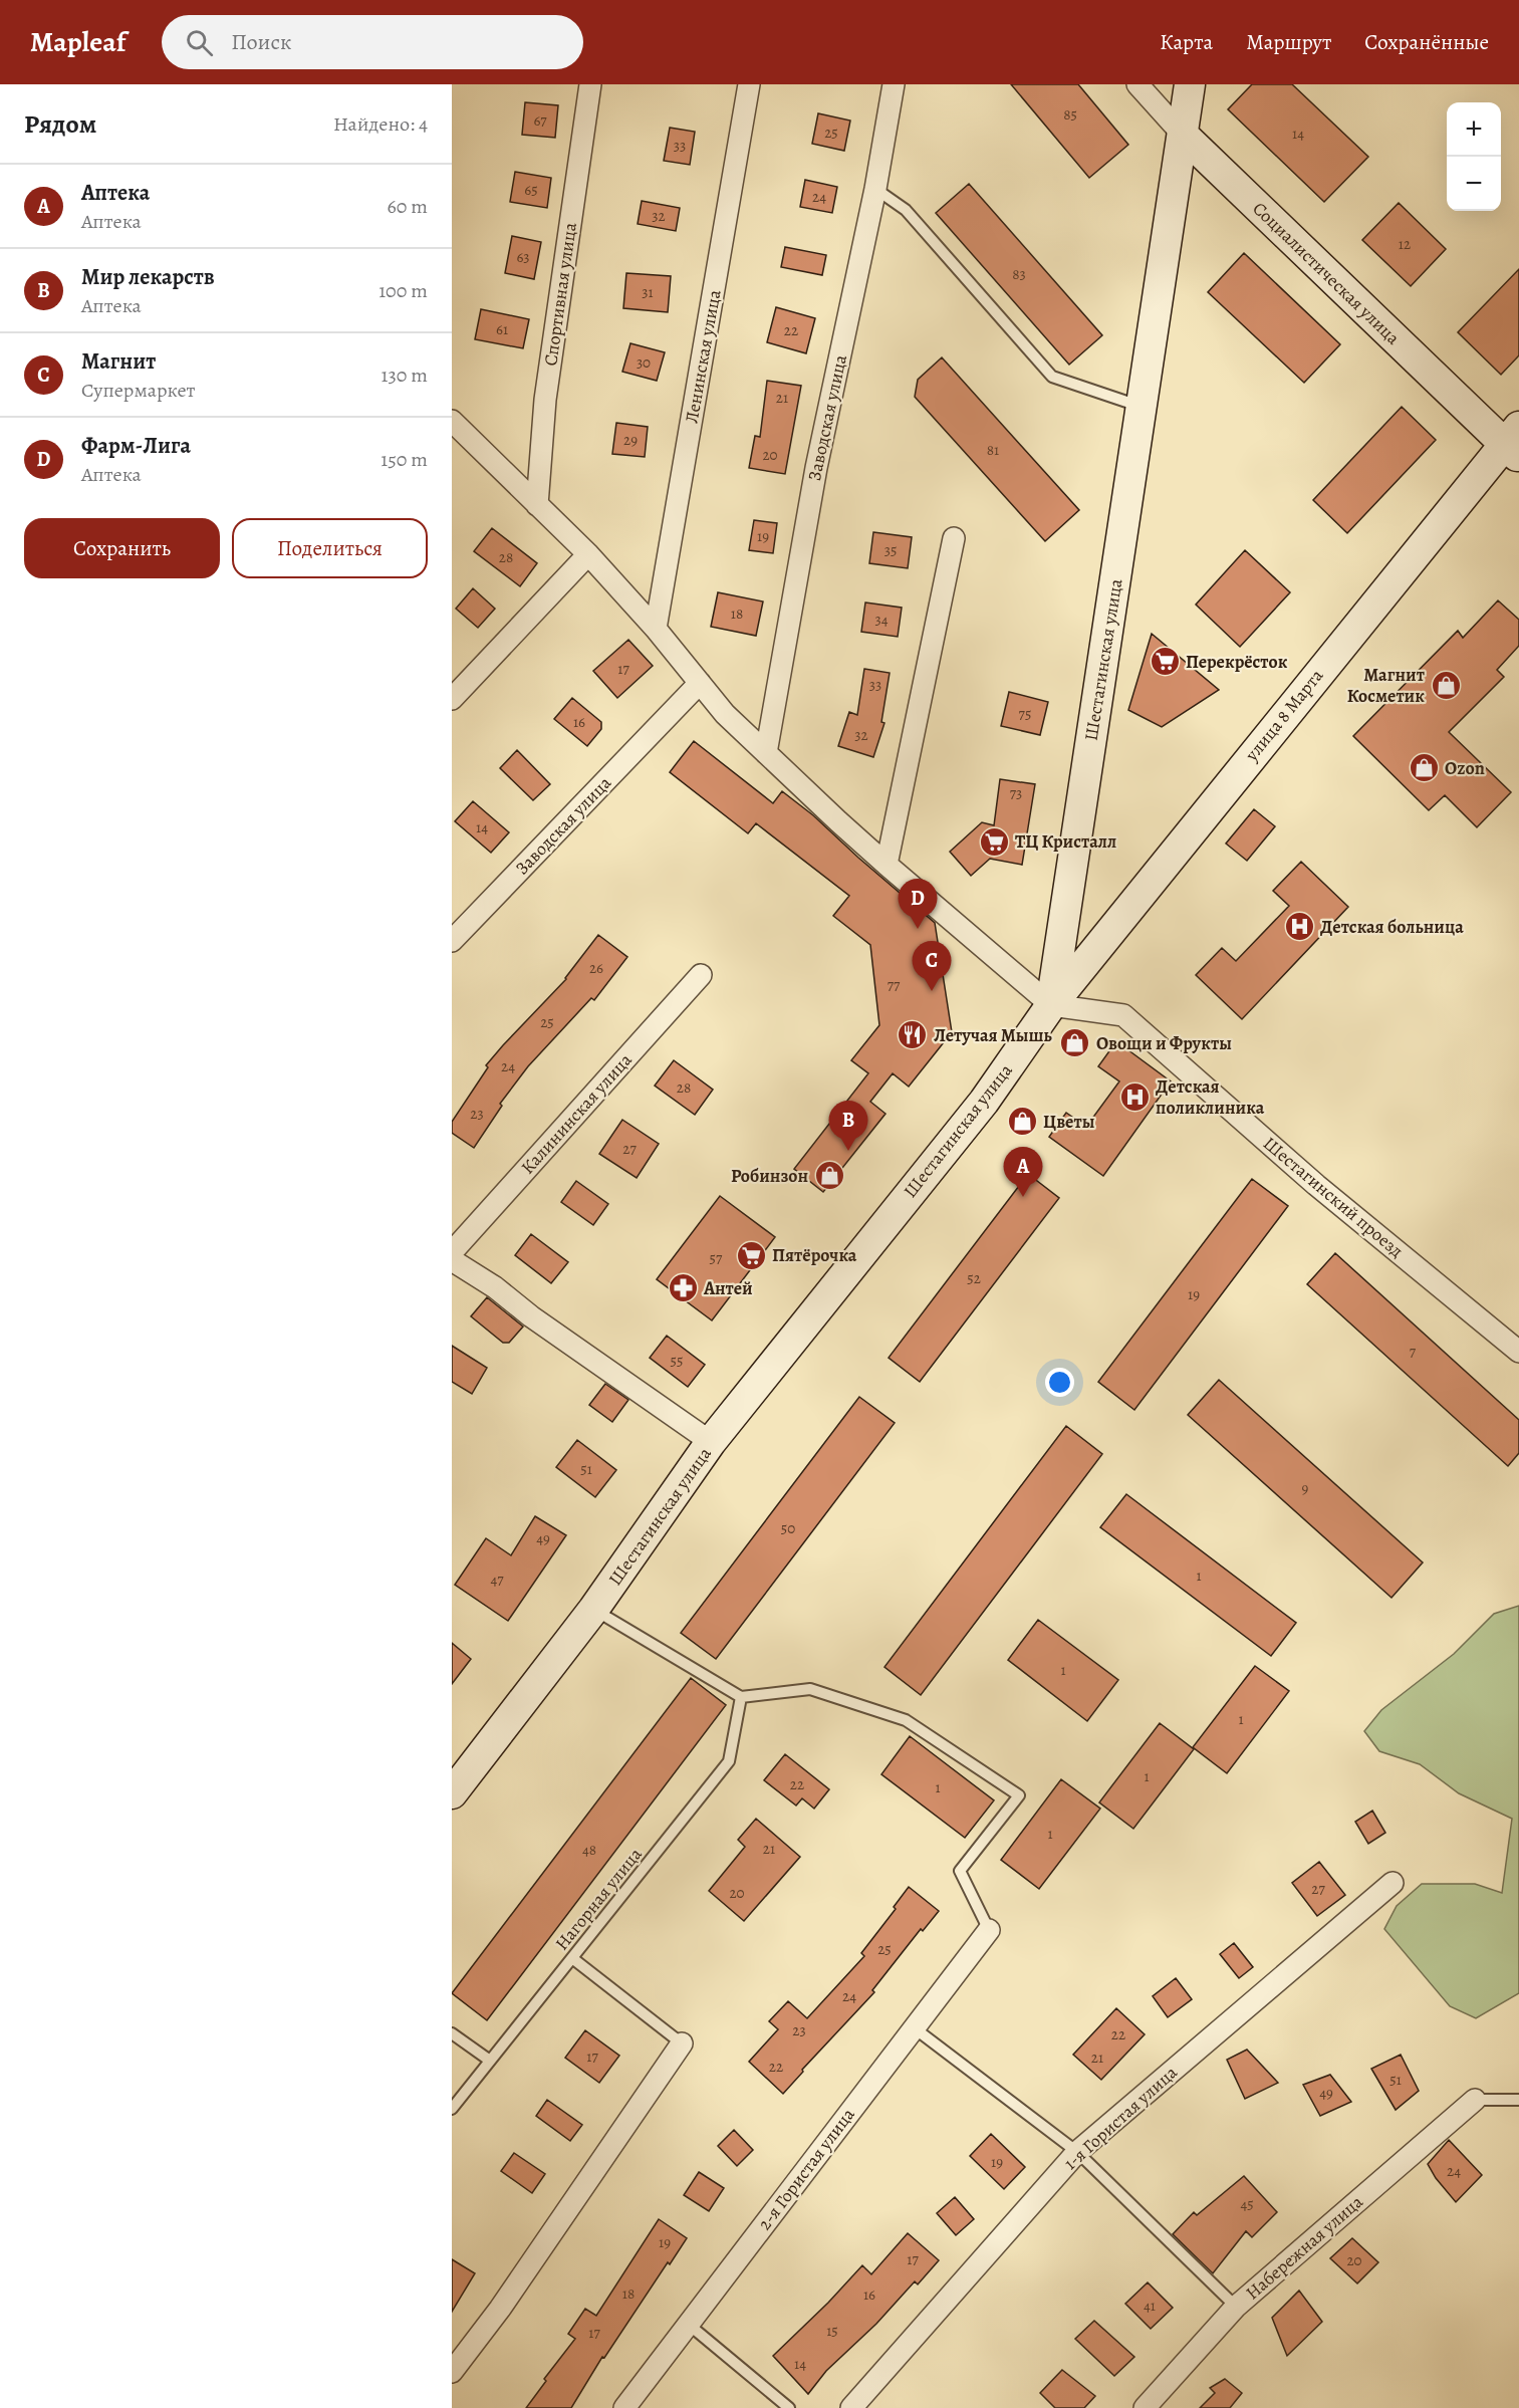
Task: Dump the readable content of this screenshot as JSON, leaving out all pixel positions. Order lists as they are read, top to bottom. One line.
{"streets":{"main road":["Социалистическая улица","Шестагинская улица","улица 8 Марта"],"street":["Спортивная улица","Ленинская улица","Заводская улица","Калининская улица","Шестагинский проезд","1-я Гористая улица","2-я Гористая улица","Набережная улица"],"lane":["Нагорная улица"]},"crossings":[["Социалистическая улица","Шестагинская улица"],["Социалистическая улица","улица 8 Марта"],["Шестагинская улица","улица 8 Марта"],["Шестагинская улица","Шестагинский проезд"],["улица 8 Марта","Шестагинский проезд"]],"places":{"supermarket":["Перекрёсток","ТЦ Кристалл","Пятёрочка"],"shop":["Магнит Косметик","Ozon","Овощи и Фрукты","Цветы","Робинзон"],"hospital":["Детская больница","Детская поликлиника"],"restaurant":["Летучая Мышь"],"pharmacy":["Антей"]},"house_numbers":["85","67","25","14","33","65","24","32","12","63","83","31","61","22","30","21","29","81","20","19","35","28","18","34","17","33","75","16","32","73","14","26","77","25","24","28","23","27","57","52","19","7","55","51","9","50","49","1","47","1","1","1","22","1","1","21","48","27","20","25","24","23","22","17","21","22","51","49","19","24","45","19","17","20","18","16","41","15","17","14"],"page":{"header":"Mapleaf","search":"Поиск","nav":["Карта","Маршрут","Сохранённые"],"heading":["Рядом","Найдено: 4"],"map_buttons":["+","−"],"list":[{"mark":"A","name":"Аптека","note":"Аптека","value":"60 m"},{"mark":"B","name":"Мир лекарств","note":"Аптека","value":"100 m"},{"mark":"C","name":"Магнит","note":"Супермаркет","value":"130 m"},{"mark":"D","name":"Фарм-Лига","note":"Аптека","value":"150 m"}],"buttons":["Сохранить","Поделиться"],"pins":["D","C","B","A"]}}
